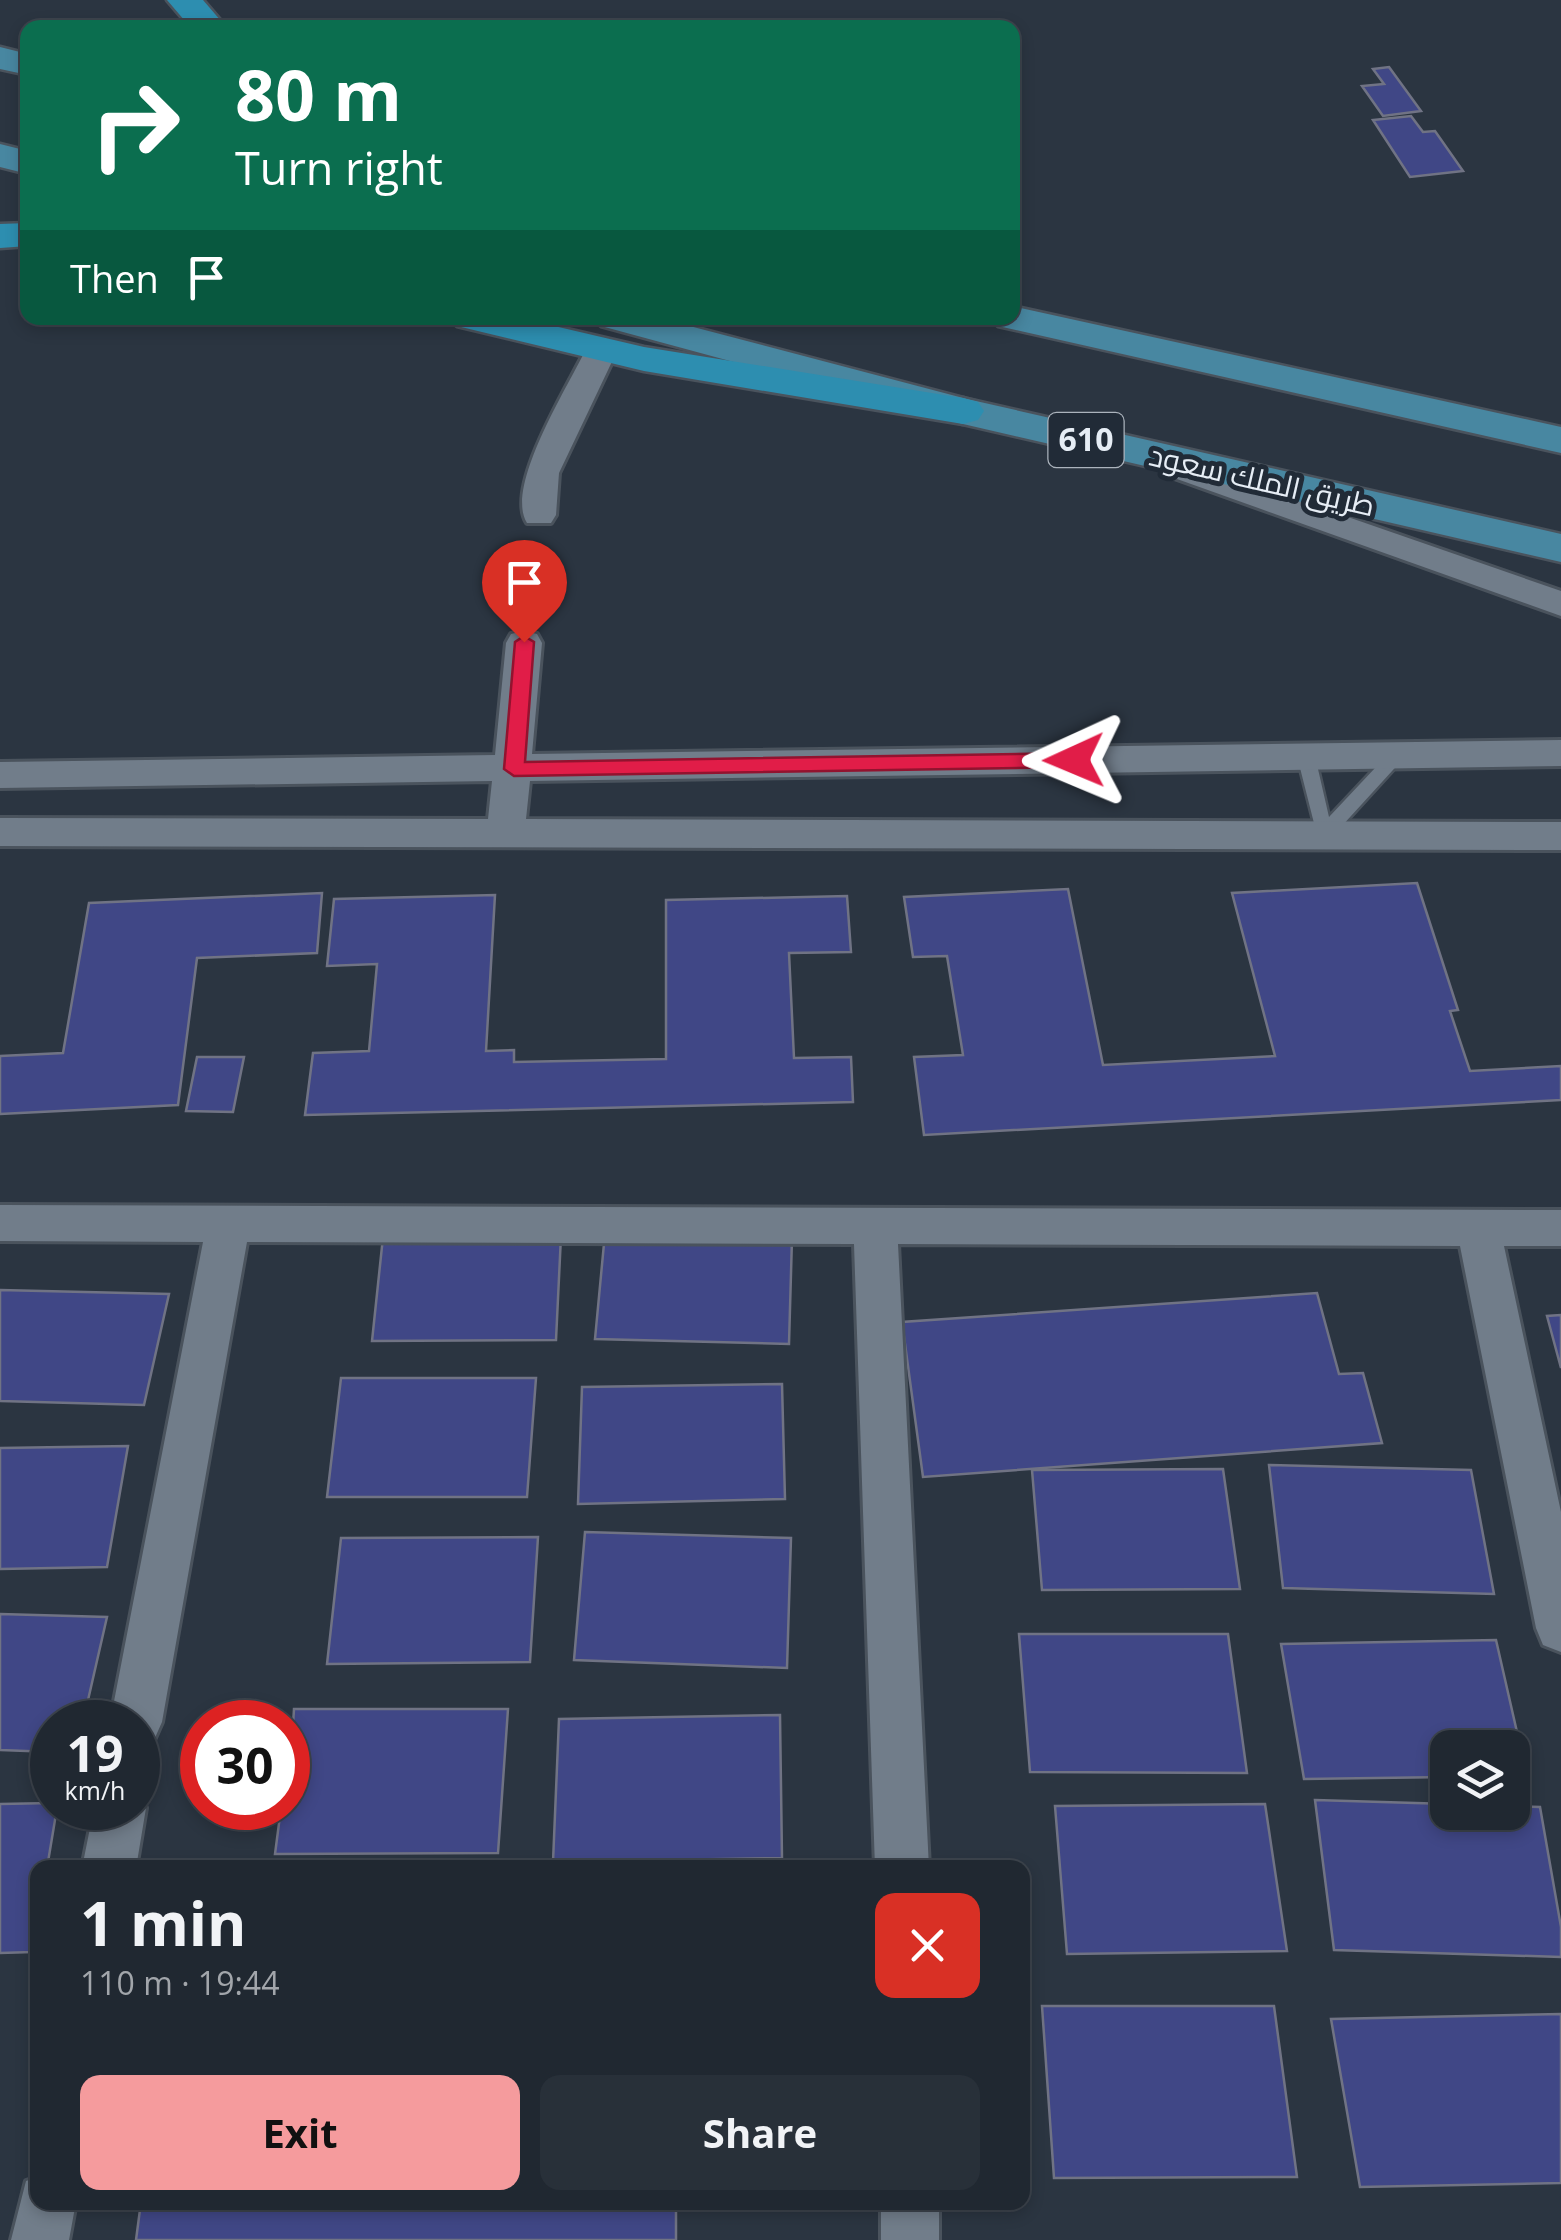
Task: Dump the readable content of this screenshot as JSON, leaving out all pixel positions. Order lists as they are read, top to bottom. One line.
{"streets":{"main road":["610","طريق الملك سعود"]},"page":{"turn":["80 m","Turn right"],"then":"Then","speed":"19 km/h","limit":"30","heading":["1 min","110 m · 19:44"],"buttons":["Exit","Share"]}}
